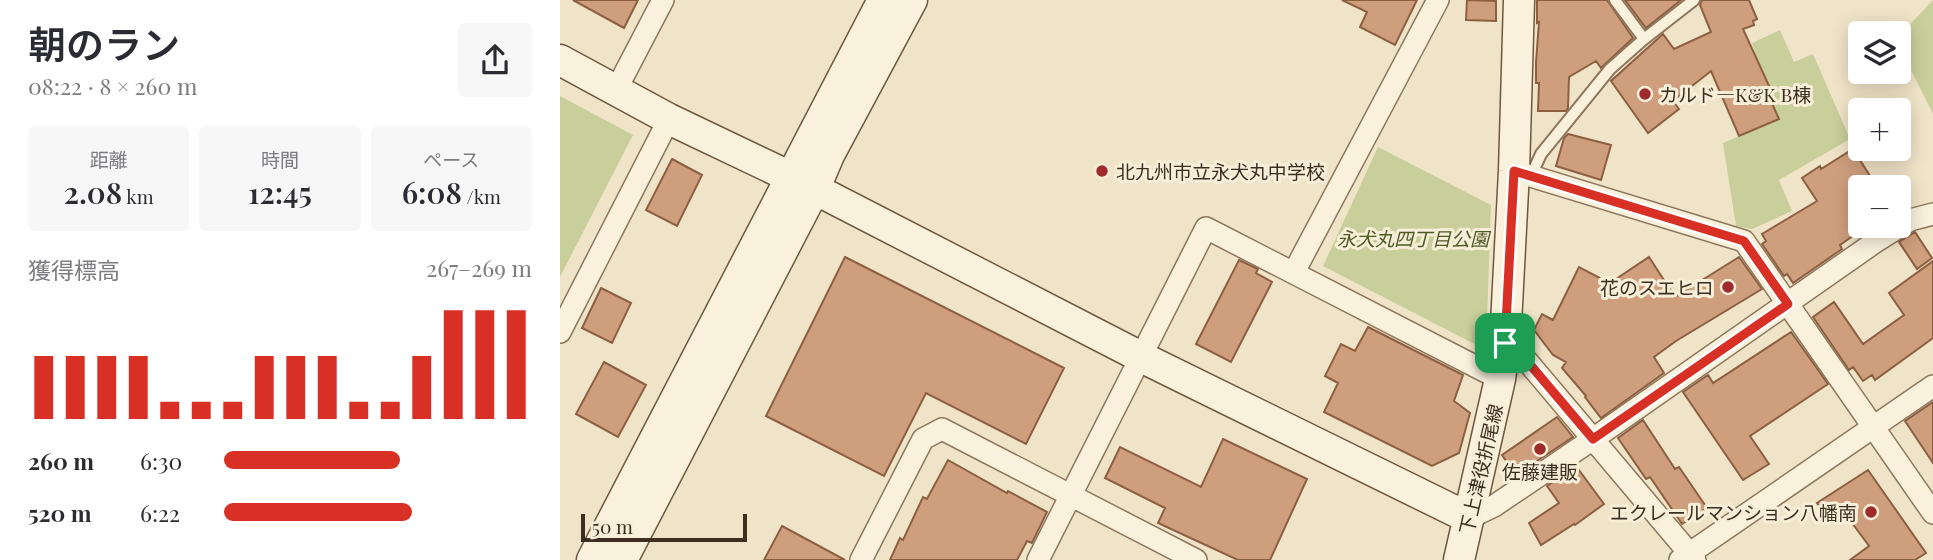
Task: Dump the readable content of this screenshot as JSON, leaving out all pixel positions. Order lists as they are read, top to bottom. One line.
{"streets":{"street":["下上津役折尾線"]},"parks":["永犬丸四丁目公園"],"places":["カルド―K&K B棟","北九州市立永犬丸中学校","花のスエヒロ","佐藤建販","エクレールマンション八幡南"],"scale_bar":"50 m","page":{"heading":["朝のラン","08:22 · 8 × 260 m"],"map_buttons":["+","−"],"stats":[["距離","2.08 km"],["時間","12:45"],["ペース","6:08 /km"]],"chart":["獲得標高","267–269 m"],"list":[{"name":"260 m","note":"6:30"},{"name":"520 m","note":"6:22"}],"scale":"50 m"}}
